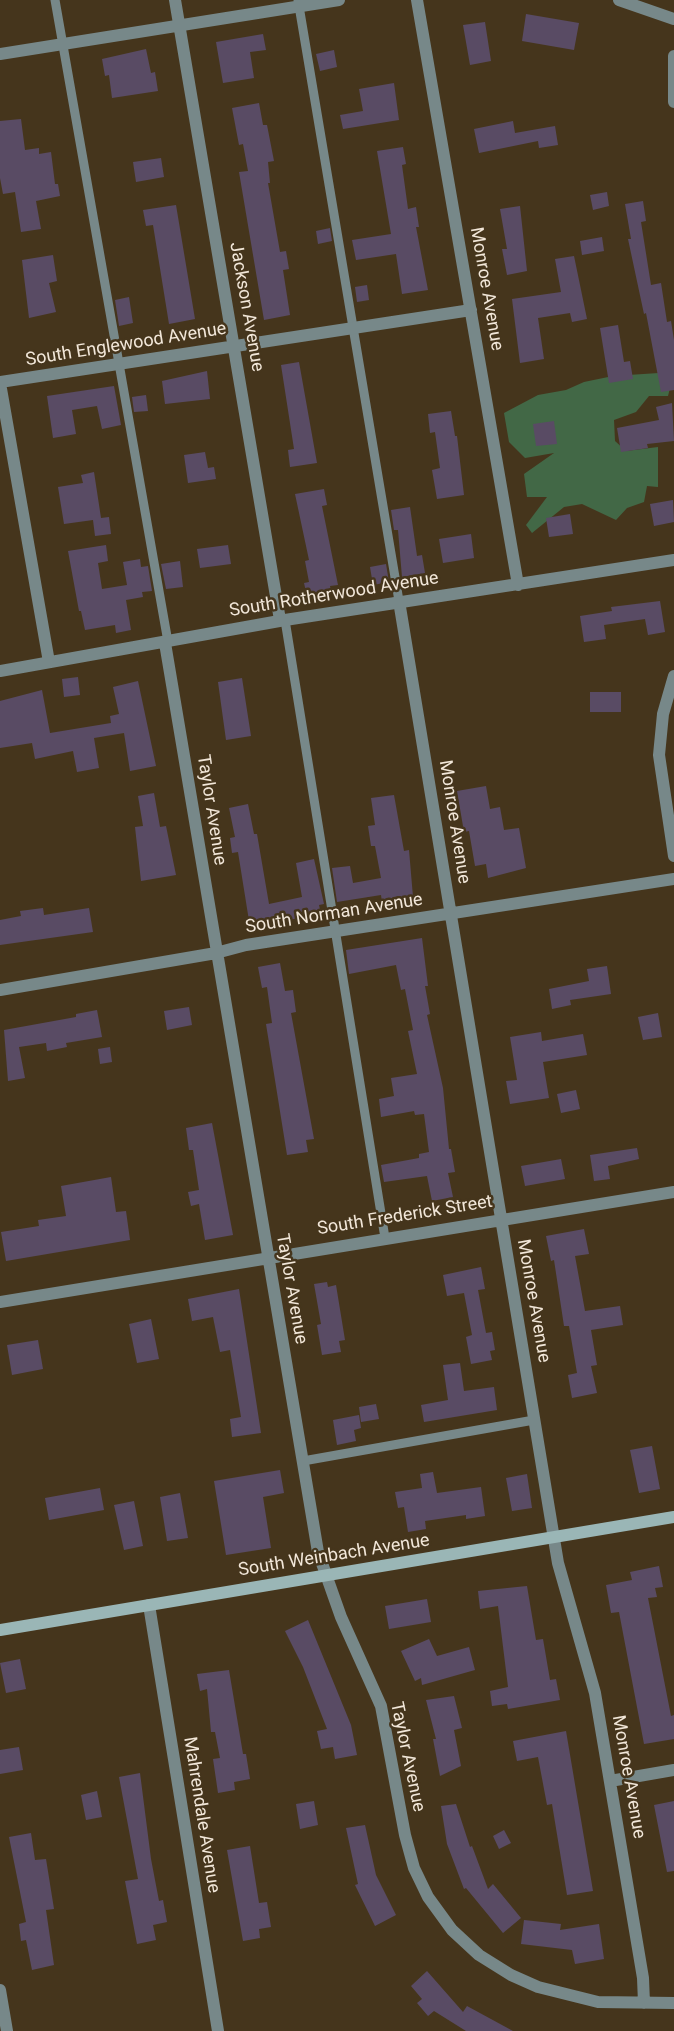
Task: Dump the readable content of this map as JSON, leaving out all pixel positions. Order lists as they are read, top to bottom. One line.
{"streets":{"street":["Monroe Avenue","Jackson Avenue","South Englewood Avenue","South Rotherwood Avenue","Taylor Avenue","South Norman Avenue","South Frederick Street","South Weinbach Avenue","Mahrendale Avenue"]},"crossings":[["Monroe Avenue","South Englewood Avenue"],["Monroe Avenue","South Rotherwood Avenue"],["Monroe Avenue","Taylor Avenue"],["Monroe Avenue","South Norman Avenue"],["Monroe Avenue","South Frederick Street"],["Monroe Avenue","South Weinbach Avenue"],["Jackson Avenue","South Englewood Avenue"],["Jackson Avenue","South Rotherwood Avenue"],["South Rotherwood Avenue","Taylor Avenue"],["Taylor Avenue","South Norman Avenue"],["Taylor Avenue","South Frederick Street"],["Taylor Avenue","South Weinbach Avenue"],["South Weinbach Avenue","Mahrendale Avenue"]]}
